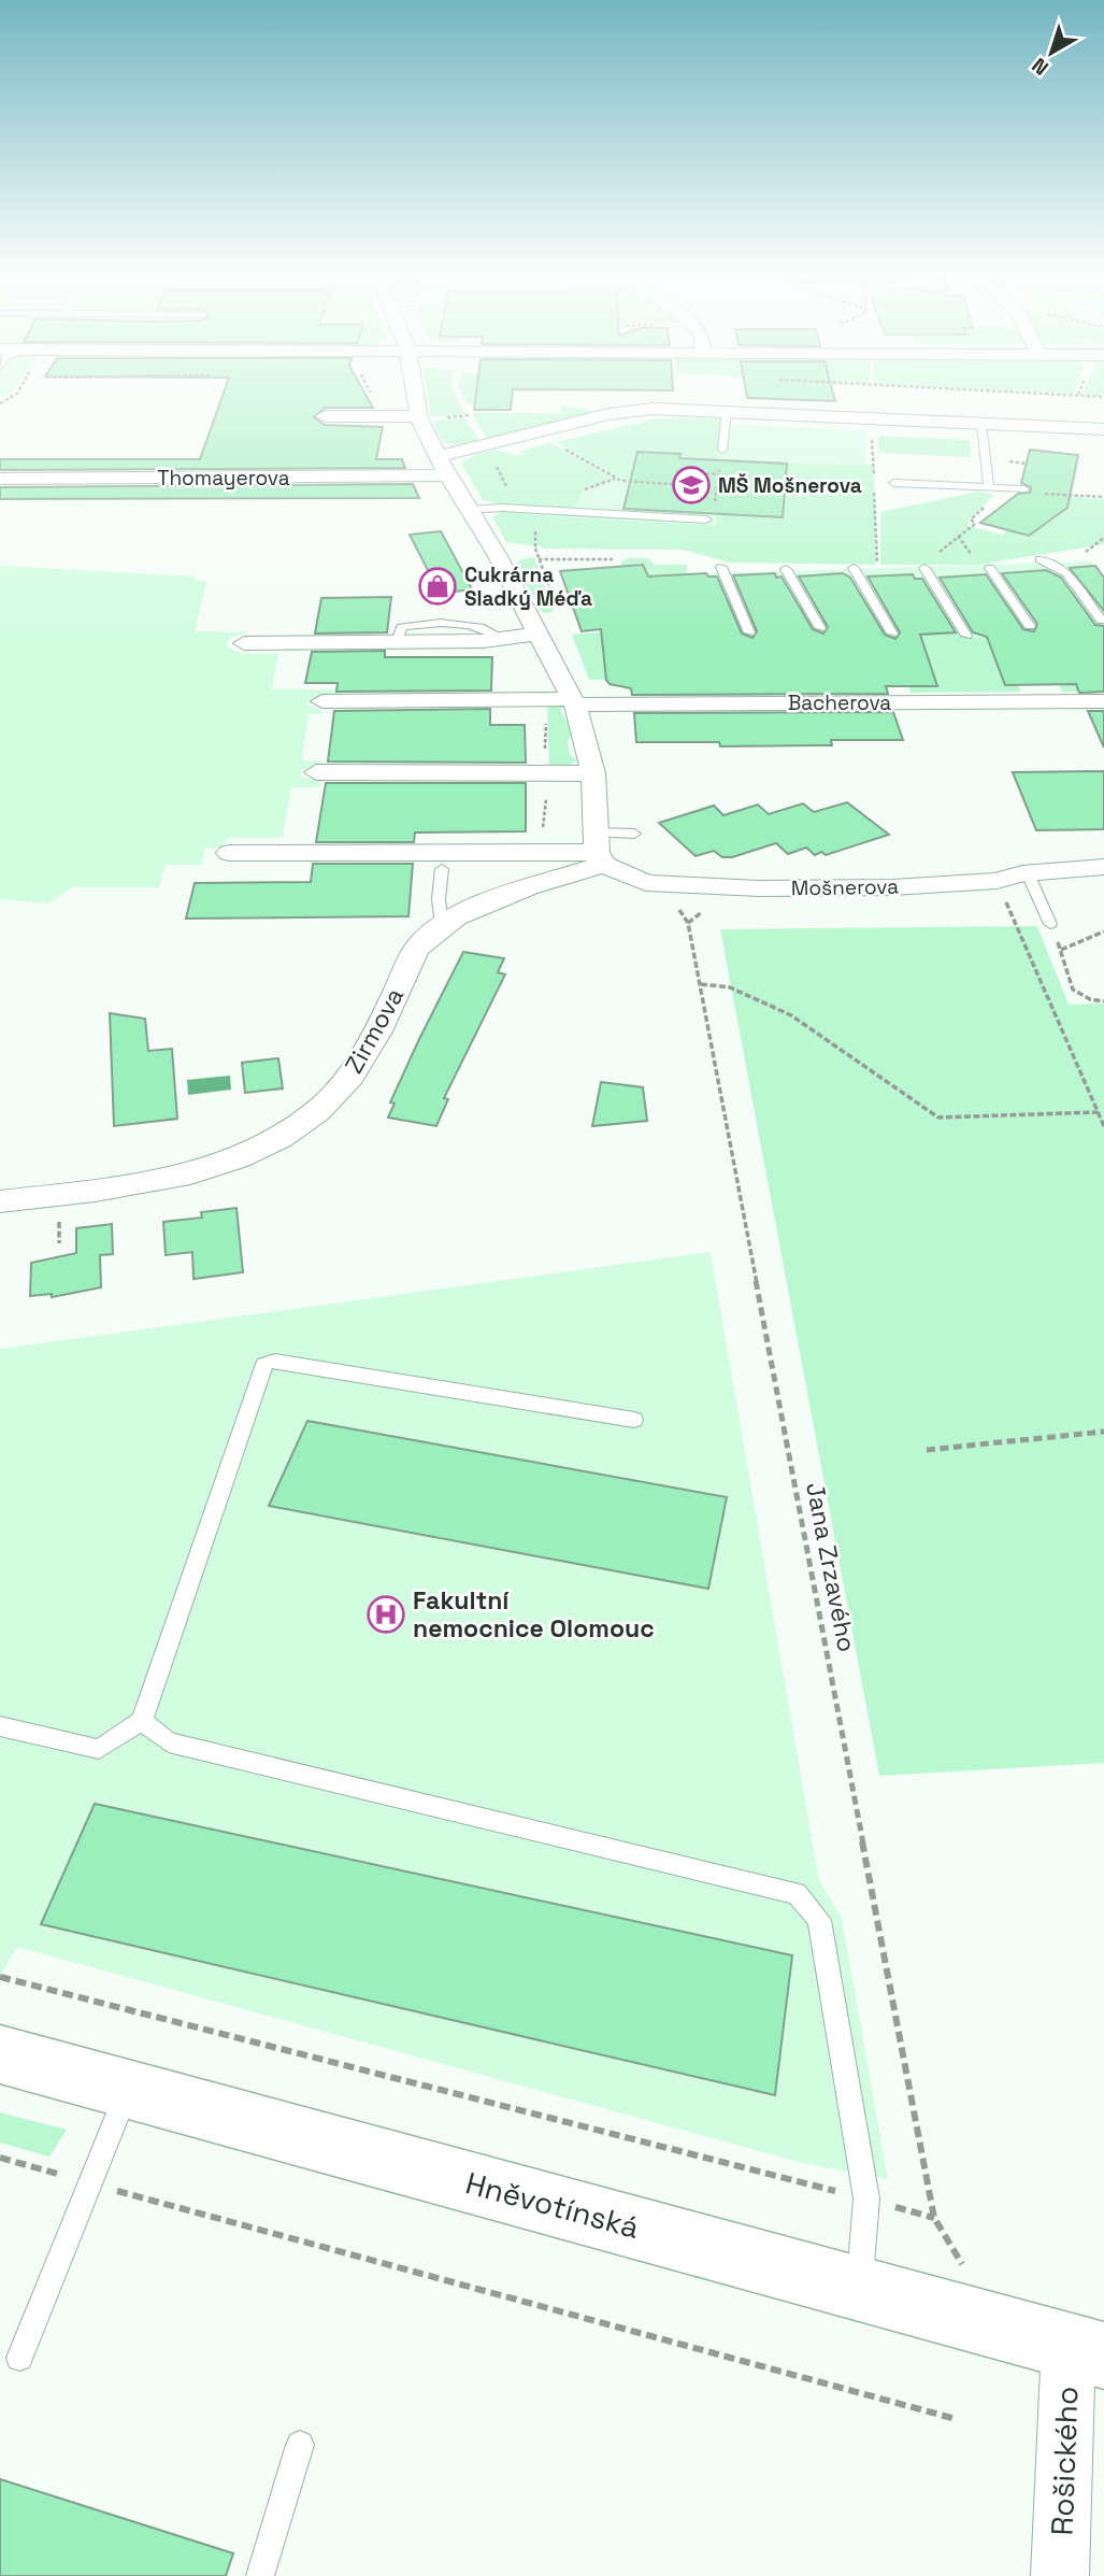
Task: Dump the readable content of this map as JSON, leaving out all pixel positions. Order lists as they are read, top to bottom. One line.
{"streets":{"street":["Thomayerova","Bacherova","Mošnerova","Zirmova","Hněvotínská","Rošického"],"path":["Jana Zrzavého"]},"crossings":[["Mošnerova","Zirmova"],["Hněvotínská","Rošického"]],"places":{"school or university":["MŠ Mošnerova"],"shop":["Cukrárna Sladký Méďa"],"hospital":["Fakultní nemocnice Olomouc"]},"north":"bottom left"}
